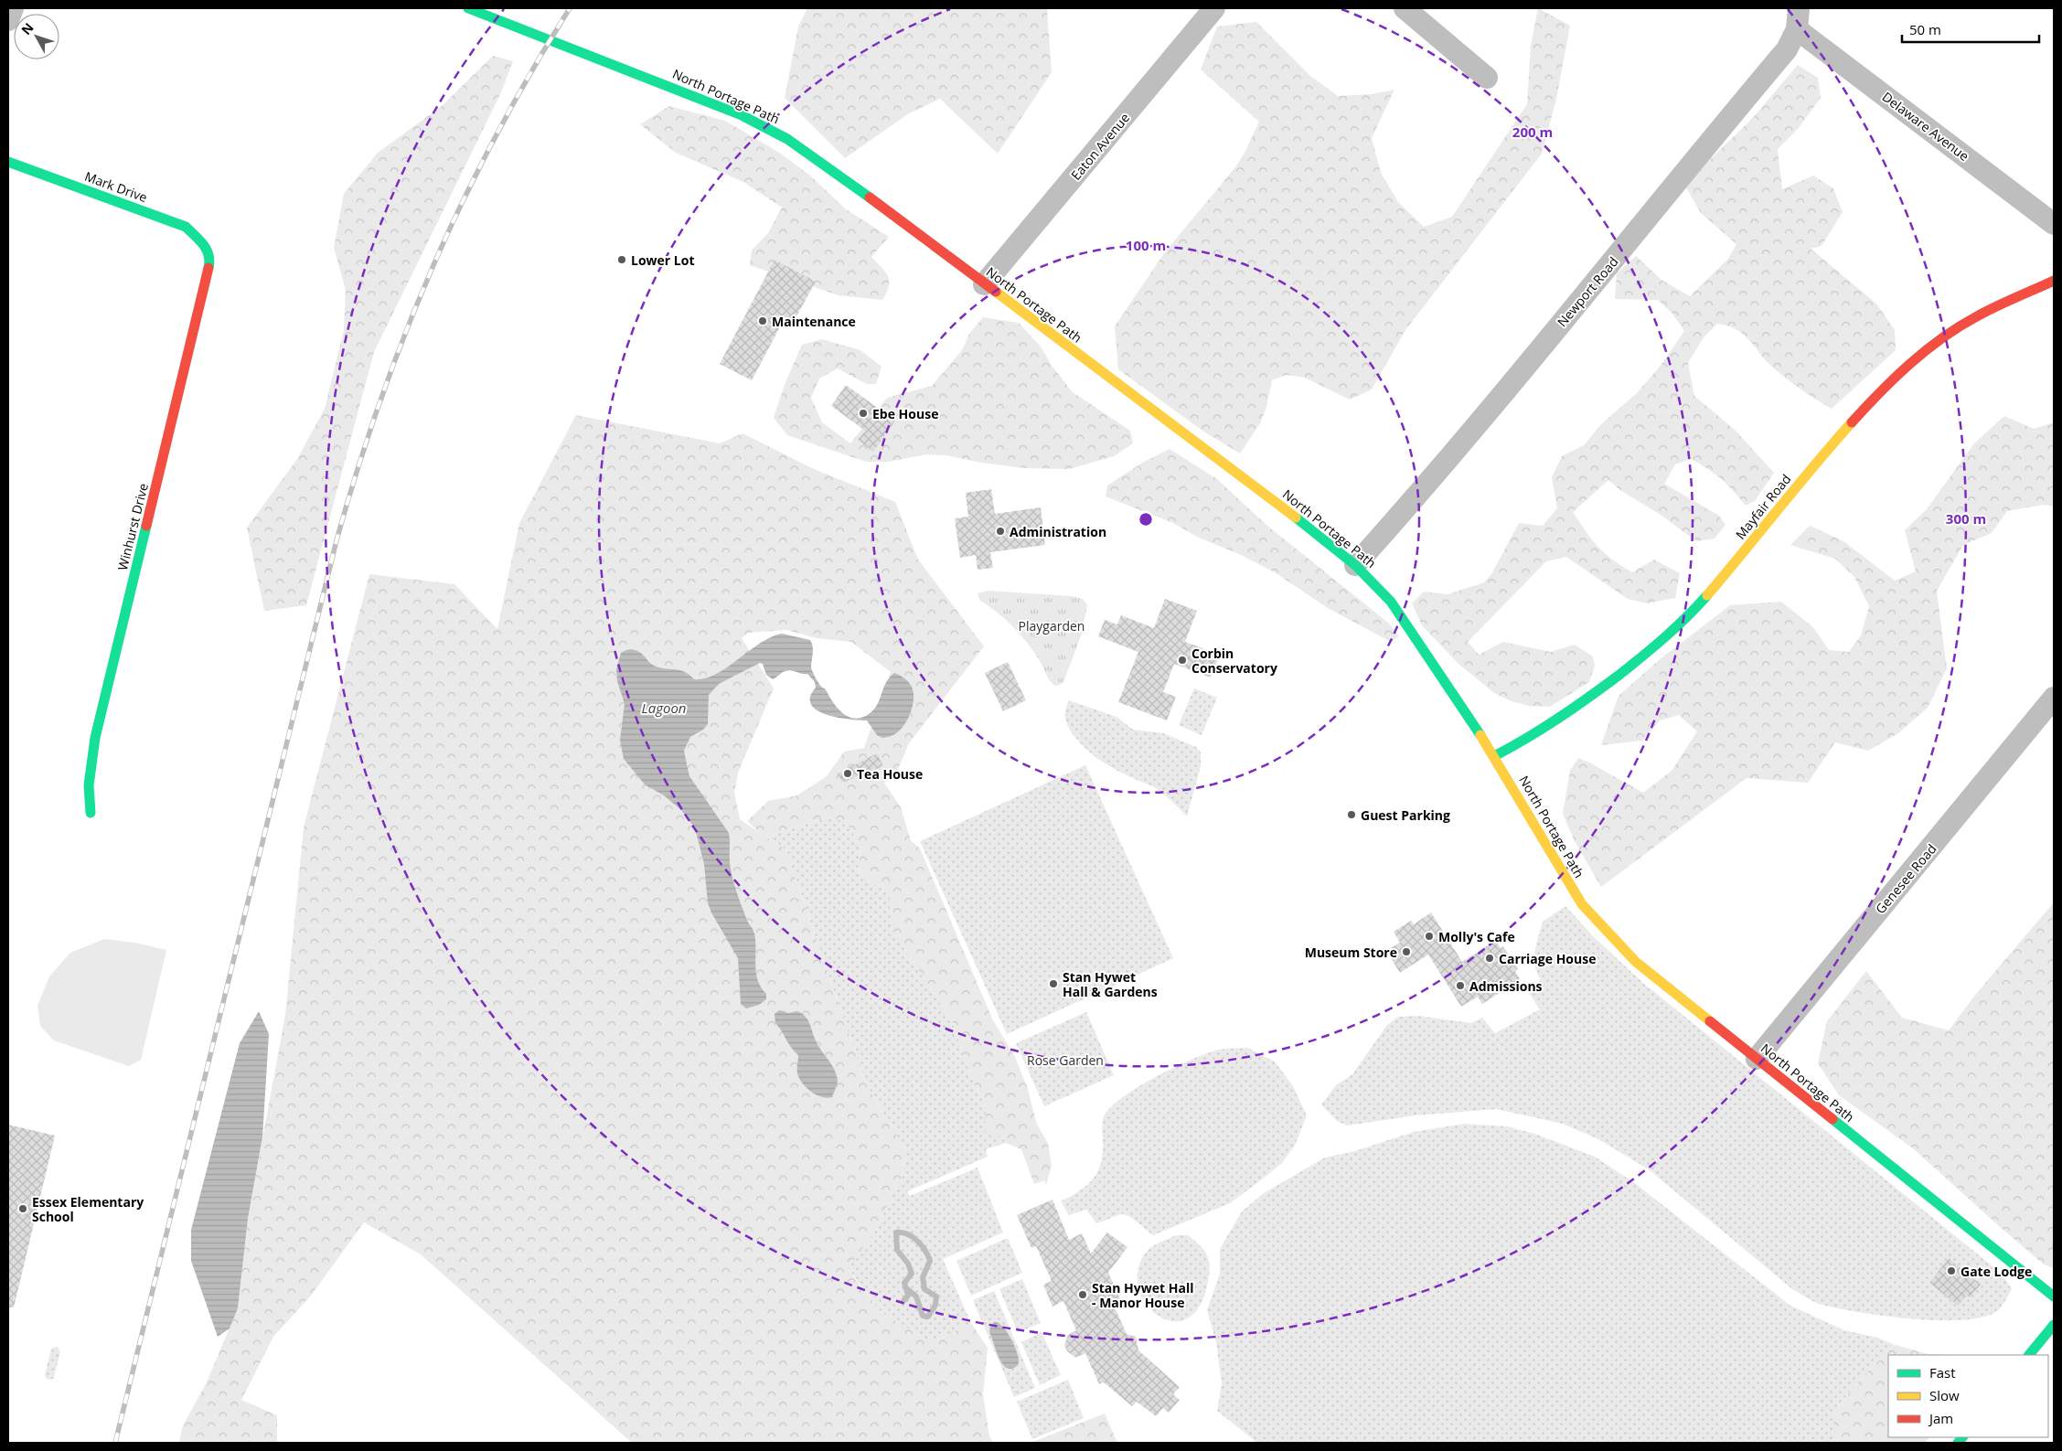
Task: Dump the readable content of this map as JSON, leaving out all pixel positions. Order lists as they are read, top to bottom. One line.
{"streets":{"main road":["North Portage Path","Mark Drive","Mayfair Road","Winhurst Drive"],"street":["Delaware Avenue","Eaton Avenue","Newport Road","Genesee Road"]},"crossings":[["North Portage Path","Eaton Avenue"],["North Portage Path","Newport Road"],["North Portage Path","Mayfair Road"],["North Portage Path","Genesee Road"],["Delaware Avenue","Newport Road"],["Mark Drive","Winhurst Drive"]],"water":["Lagoon"],"parks":["Playgarden","Rose Garden"],"places":["Lower Lot","Maintenance","Ebe House","Administration","Corbin Conservatory","Tea House","Guest Parking","Molly's Cafe","Museum Store","Carriage House","Stan Hywet Hall & Gardens","Admissions","Essex Elementary School","Gate Lodge","Stan Hywet Hall - Manor House"],"legend":["Fast","Slow","Jam"],"scale_bar":"50 m","north":"top left","rings":["200 m","100 m","300 m"]}
